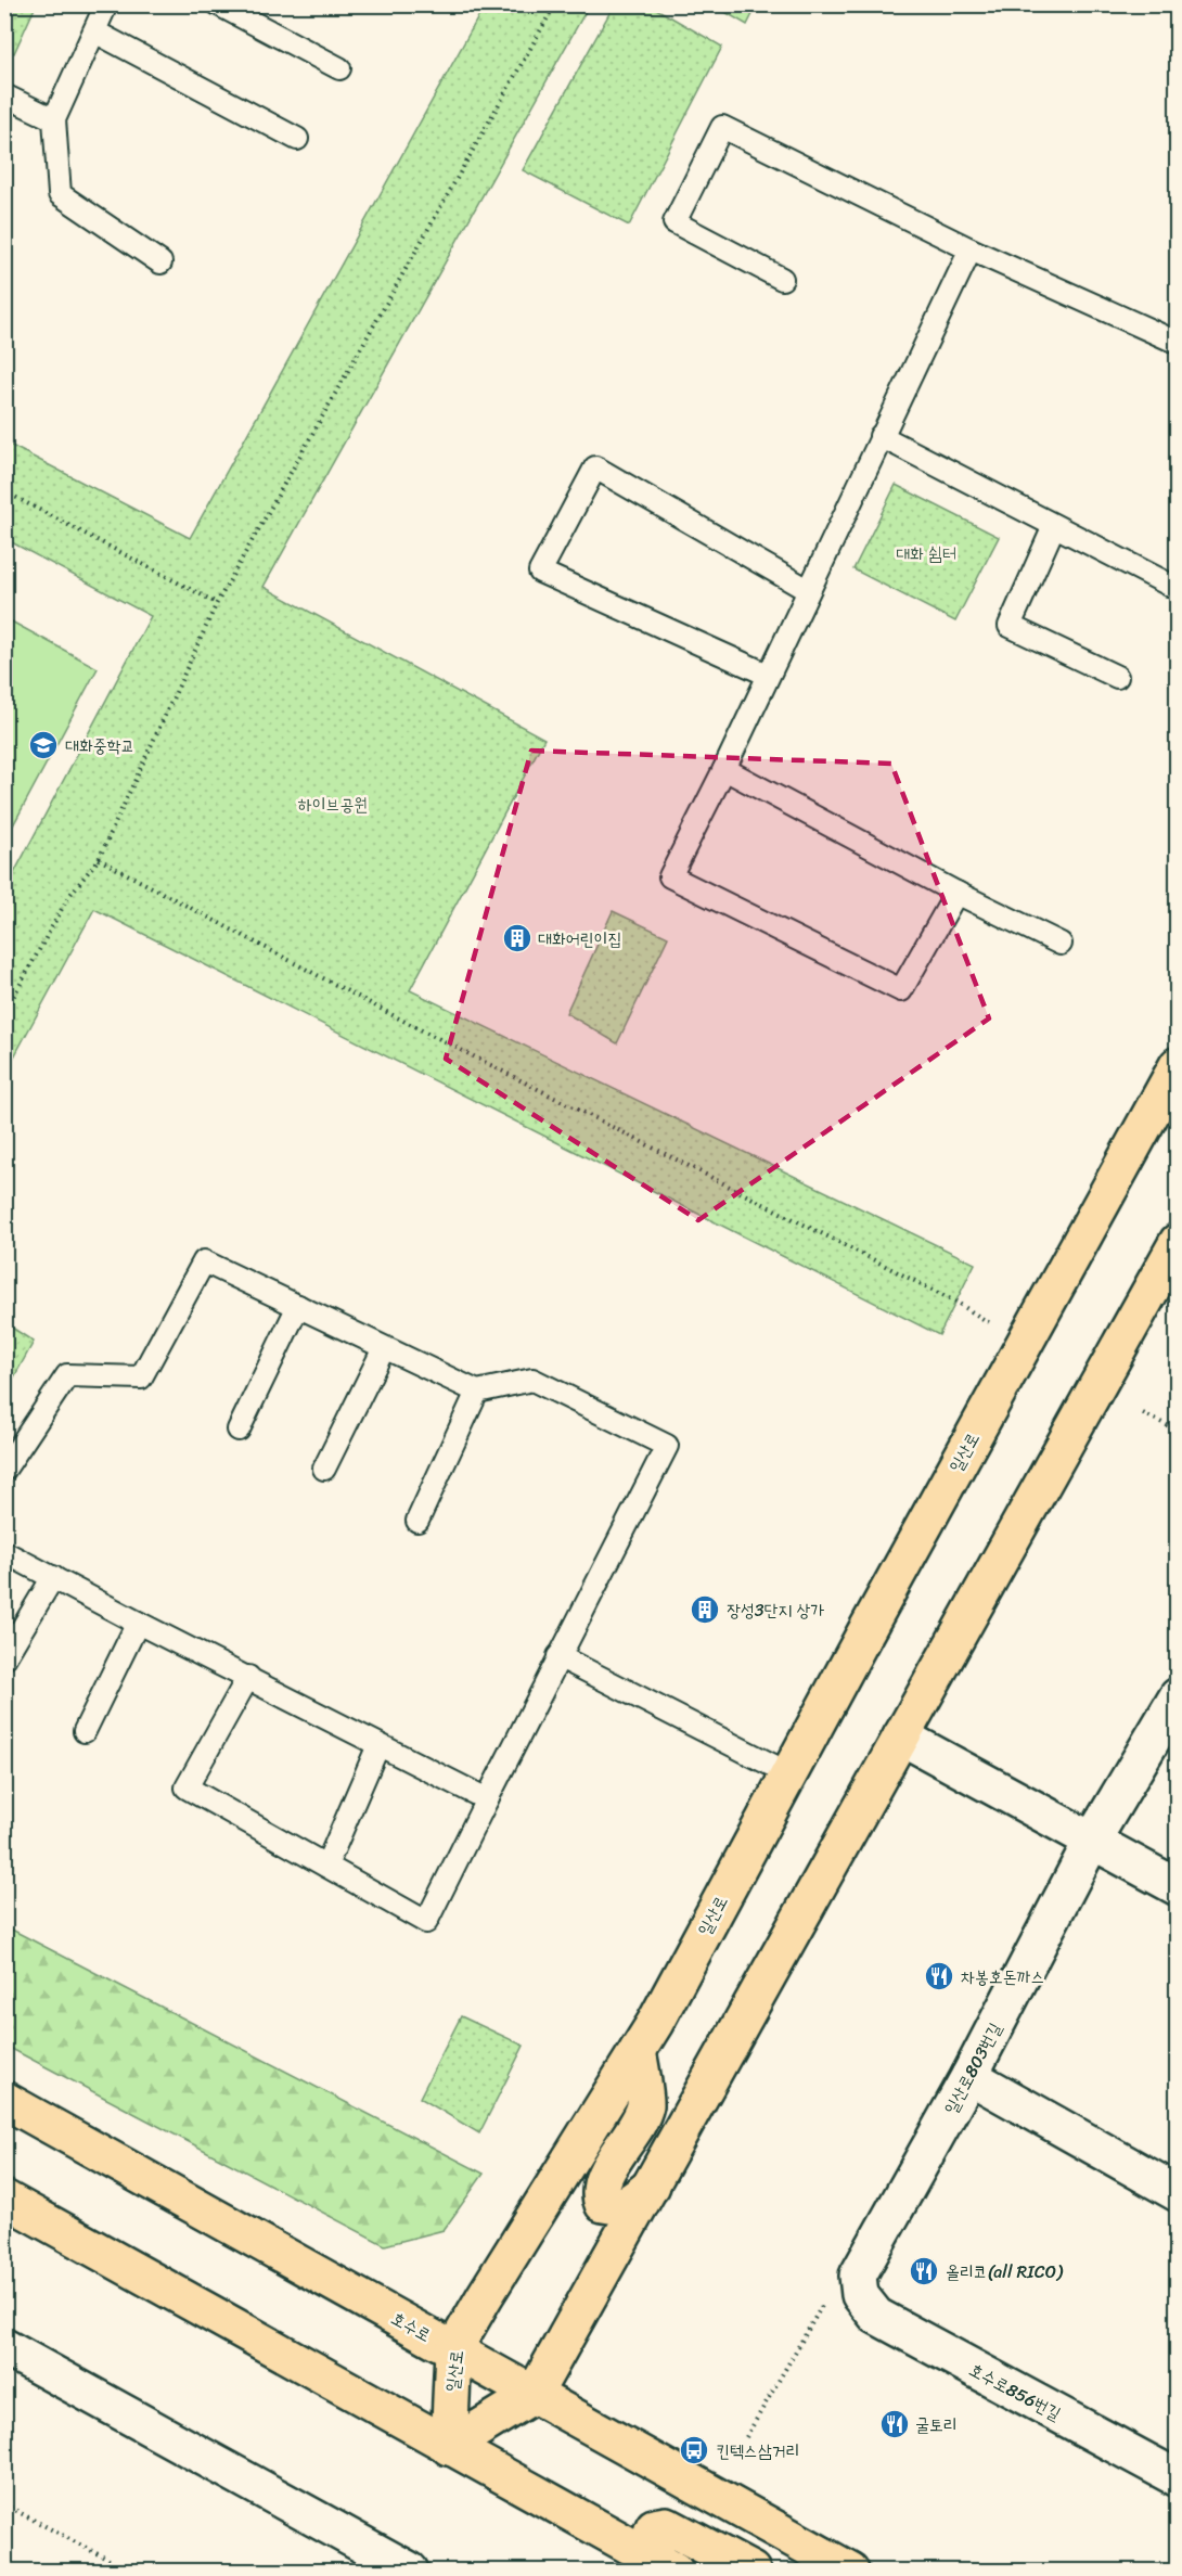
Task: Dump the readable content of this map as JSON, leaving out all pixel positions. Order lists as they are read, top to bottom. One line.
{"streets":{"main road":["일산로","호수로"],"street":["일산로803번길","호수로856번길"]},"crossings":[["일산로","호수로"],["일산로803번길","호수로856번길"]],"parks":["대화 쉼터","하이브공원"],"places":{"school or university":["대화중학교"],"building":["대화어린이집","장성3단지 상가"],"restaurant":["차봉호돈까스","올리코(all RICO)","굴토리"],"bus stop":["킨텍스삼거리"]}}
